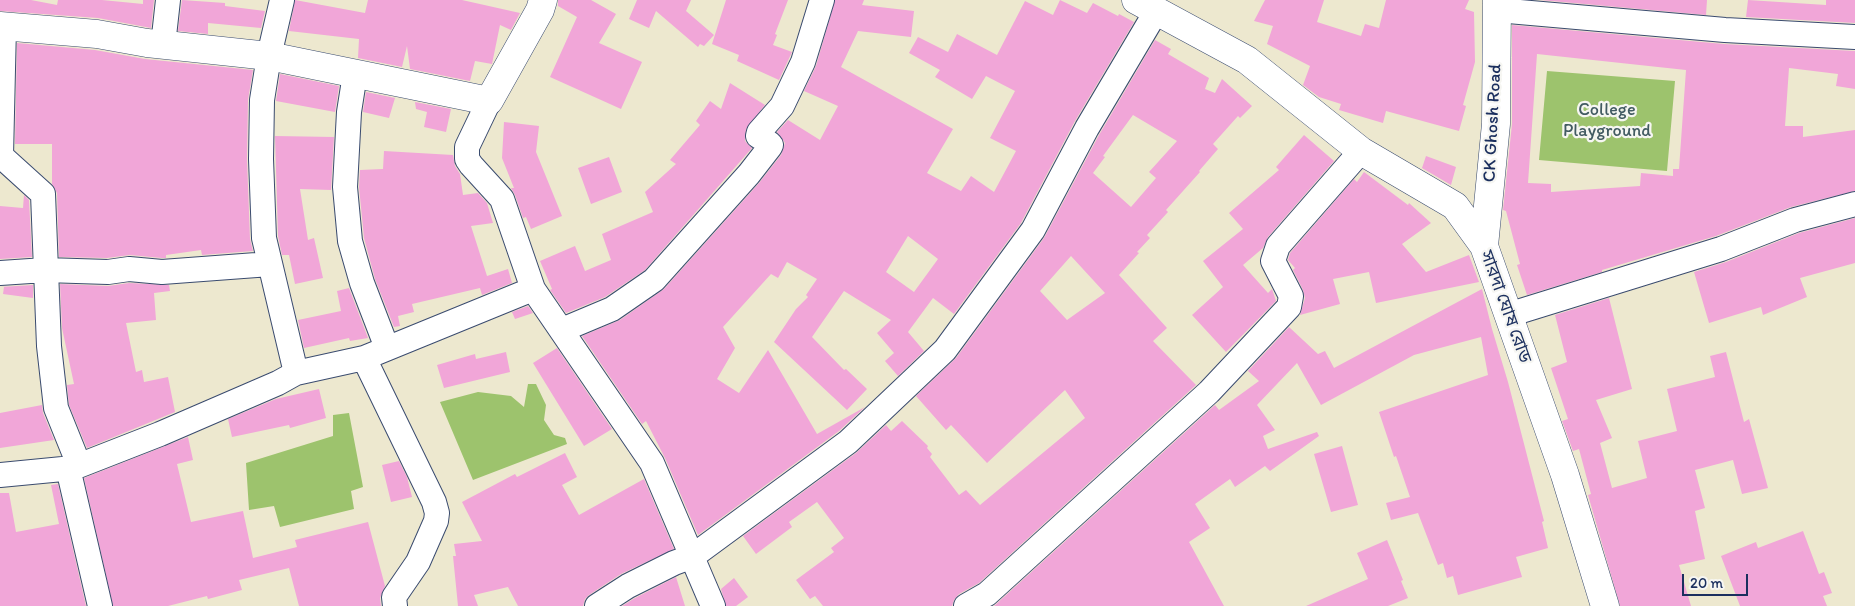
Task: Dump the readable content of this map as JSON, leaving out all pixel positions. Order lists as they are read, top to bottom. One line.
{"streets":{"main road":["CK Ghosh Road","সারদা ঘোষ রোড"]},"crossings":[["CK Ghosh Road","সারদা ঘোষ রোড"]],"parks":["College Playground"],"scale_bar":"20 m"}
